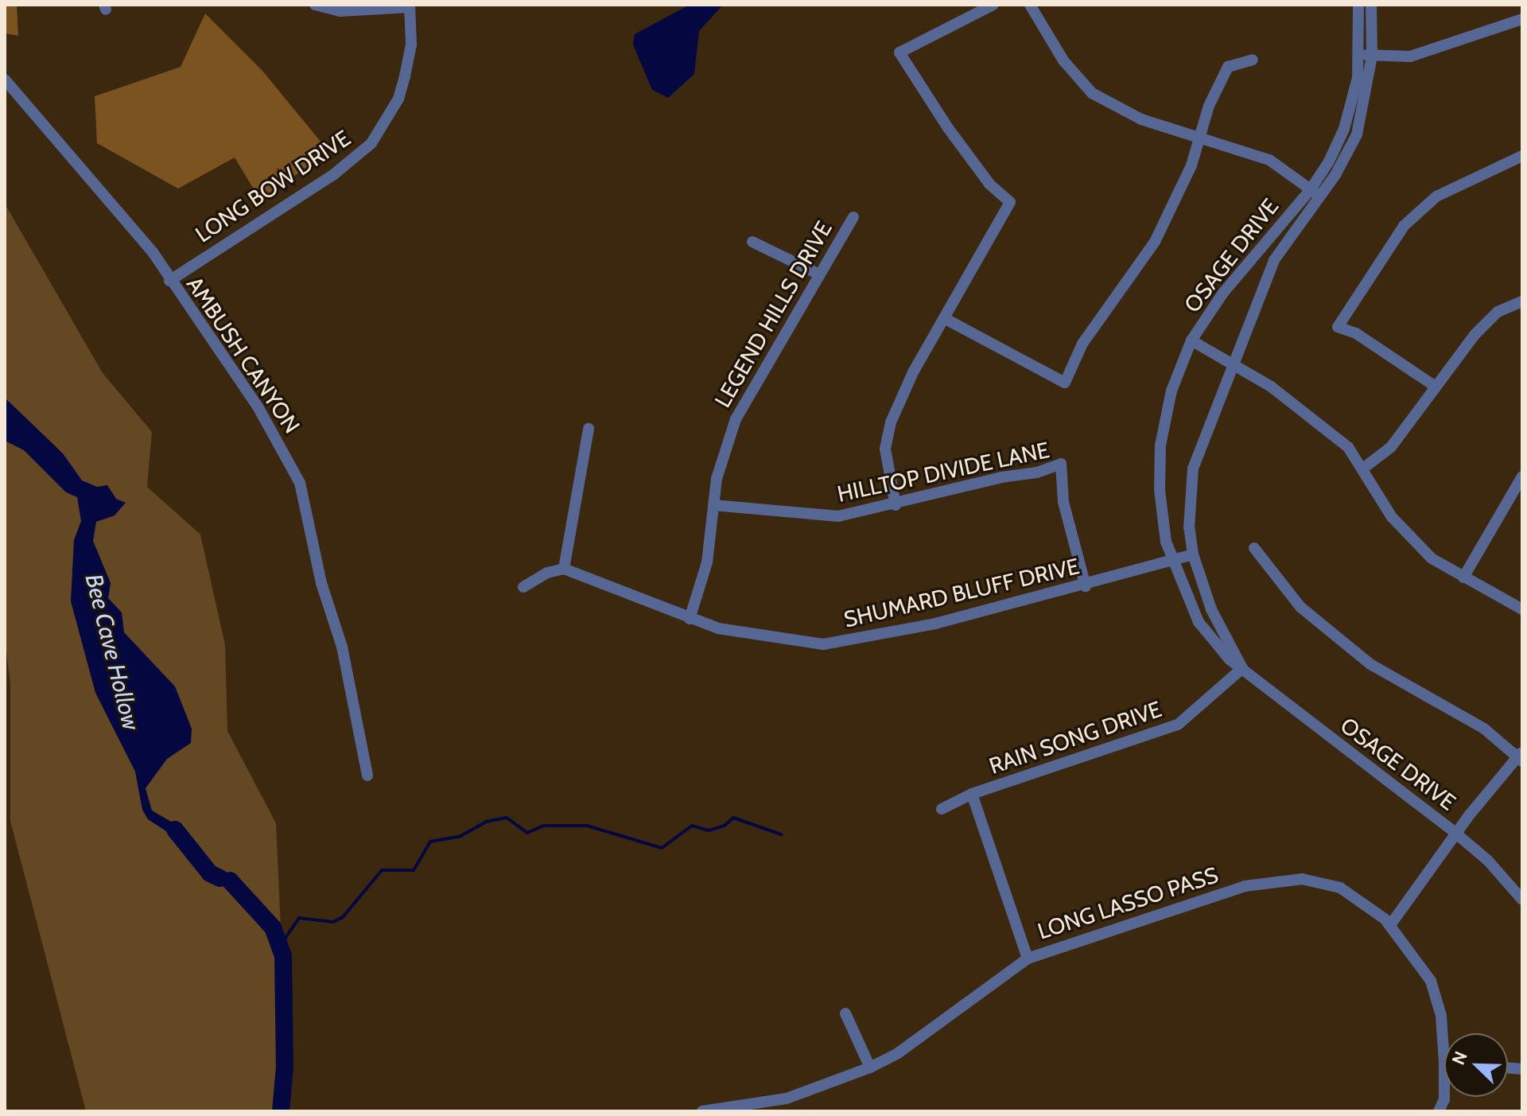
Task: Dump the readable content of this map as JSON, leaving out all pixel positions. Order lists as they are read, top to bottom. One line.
{"streets":{"street":["LONG BOW DRIVE","OSAGE DRIVE","LEGEND HILLS DRIVE","AMBUSH CANYON","HILLTOP DIVIDE LANE","SHUMARD BLUFF DRIVE","RAIN SONG DRIVE","LONG LASSO PASS"]},"crossings":[["LONG BOW DRIVE","AMBUSH CANYON"],["OSAGE DRIVE","SHUMARD BLUFF DRIVE"],["OSAGE DRIVE","RAIN SONG DRIVE"],["LEGEND HILLS DRIVE","HILLTOP DIVIDE LANE"],["LEGEND HILLS DRIVE","SHUMARD BLUFF DRIVE"],["HILLTOP DIVIDE LANE","SHUMARD BLUFF DRIVE"]],"water":["Bee Cave Hollow"],"north":"top left"}
